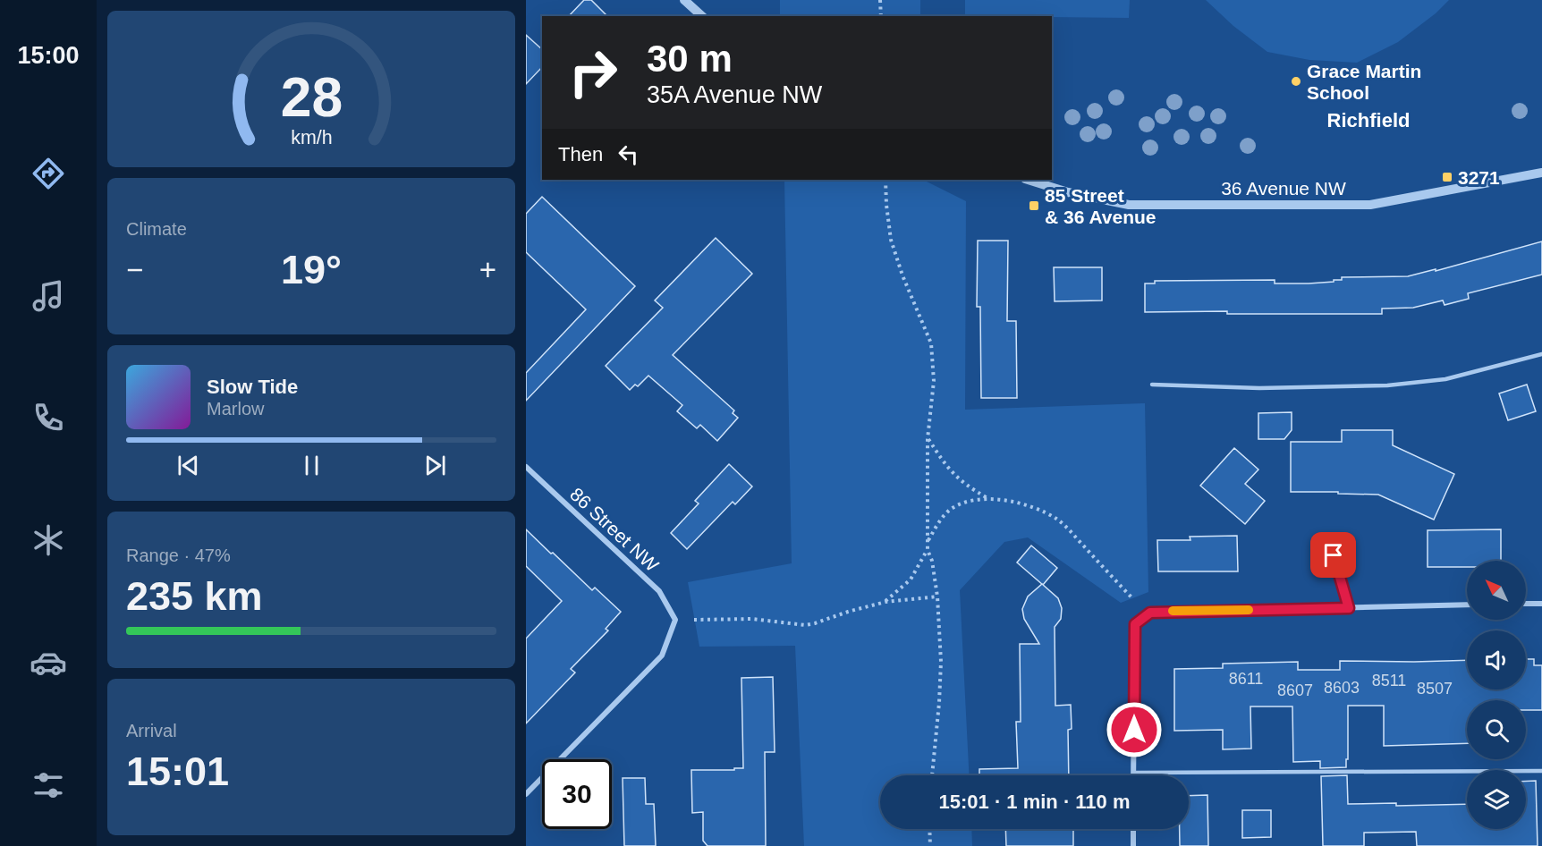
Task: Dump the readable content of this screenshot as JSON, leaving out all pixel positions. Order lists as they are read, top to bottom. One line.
{"streets":{"street":["36 Avenue NW","86 Street NW"]},"districts":["Richfield"],"places":{"other":["Grace Martin School"],"transit":["3271","85 Street & 36 Avenue"]},"house_numbers":["8611","8511","8603","8507","8607"],"north":"top left","page":{"tabs":"15:00","turn":["30 m","35A Avenue NW"],"then":"Then","tile":["Climate",["Range · 47%","235 km"],["Arrival","15:01"]],"heat":["−","19°","+"],"song":["Slow Tide","Marlow"],"limit":"30","trip":"15:01 · 1 min · 110 m","gauge":["28","km/h"]}}
